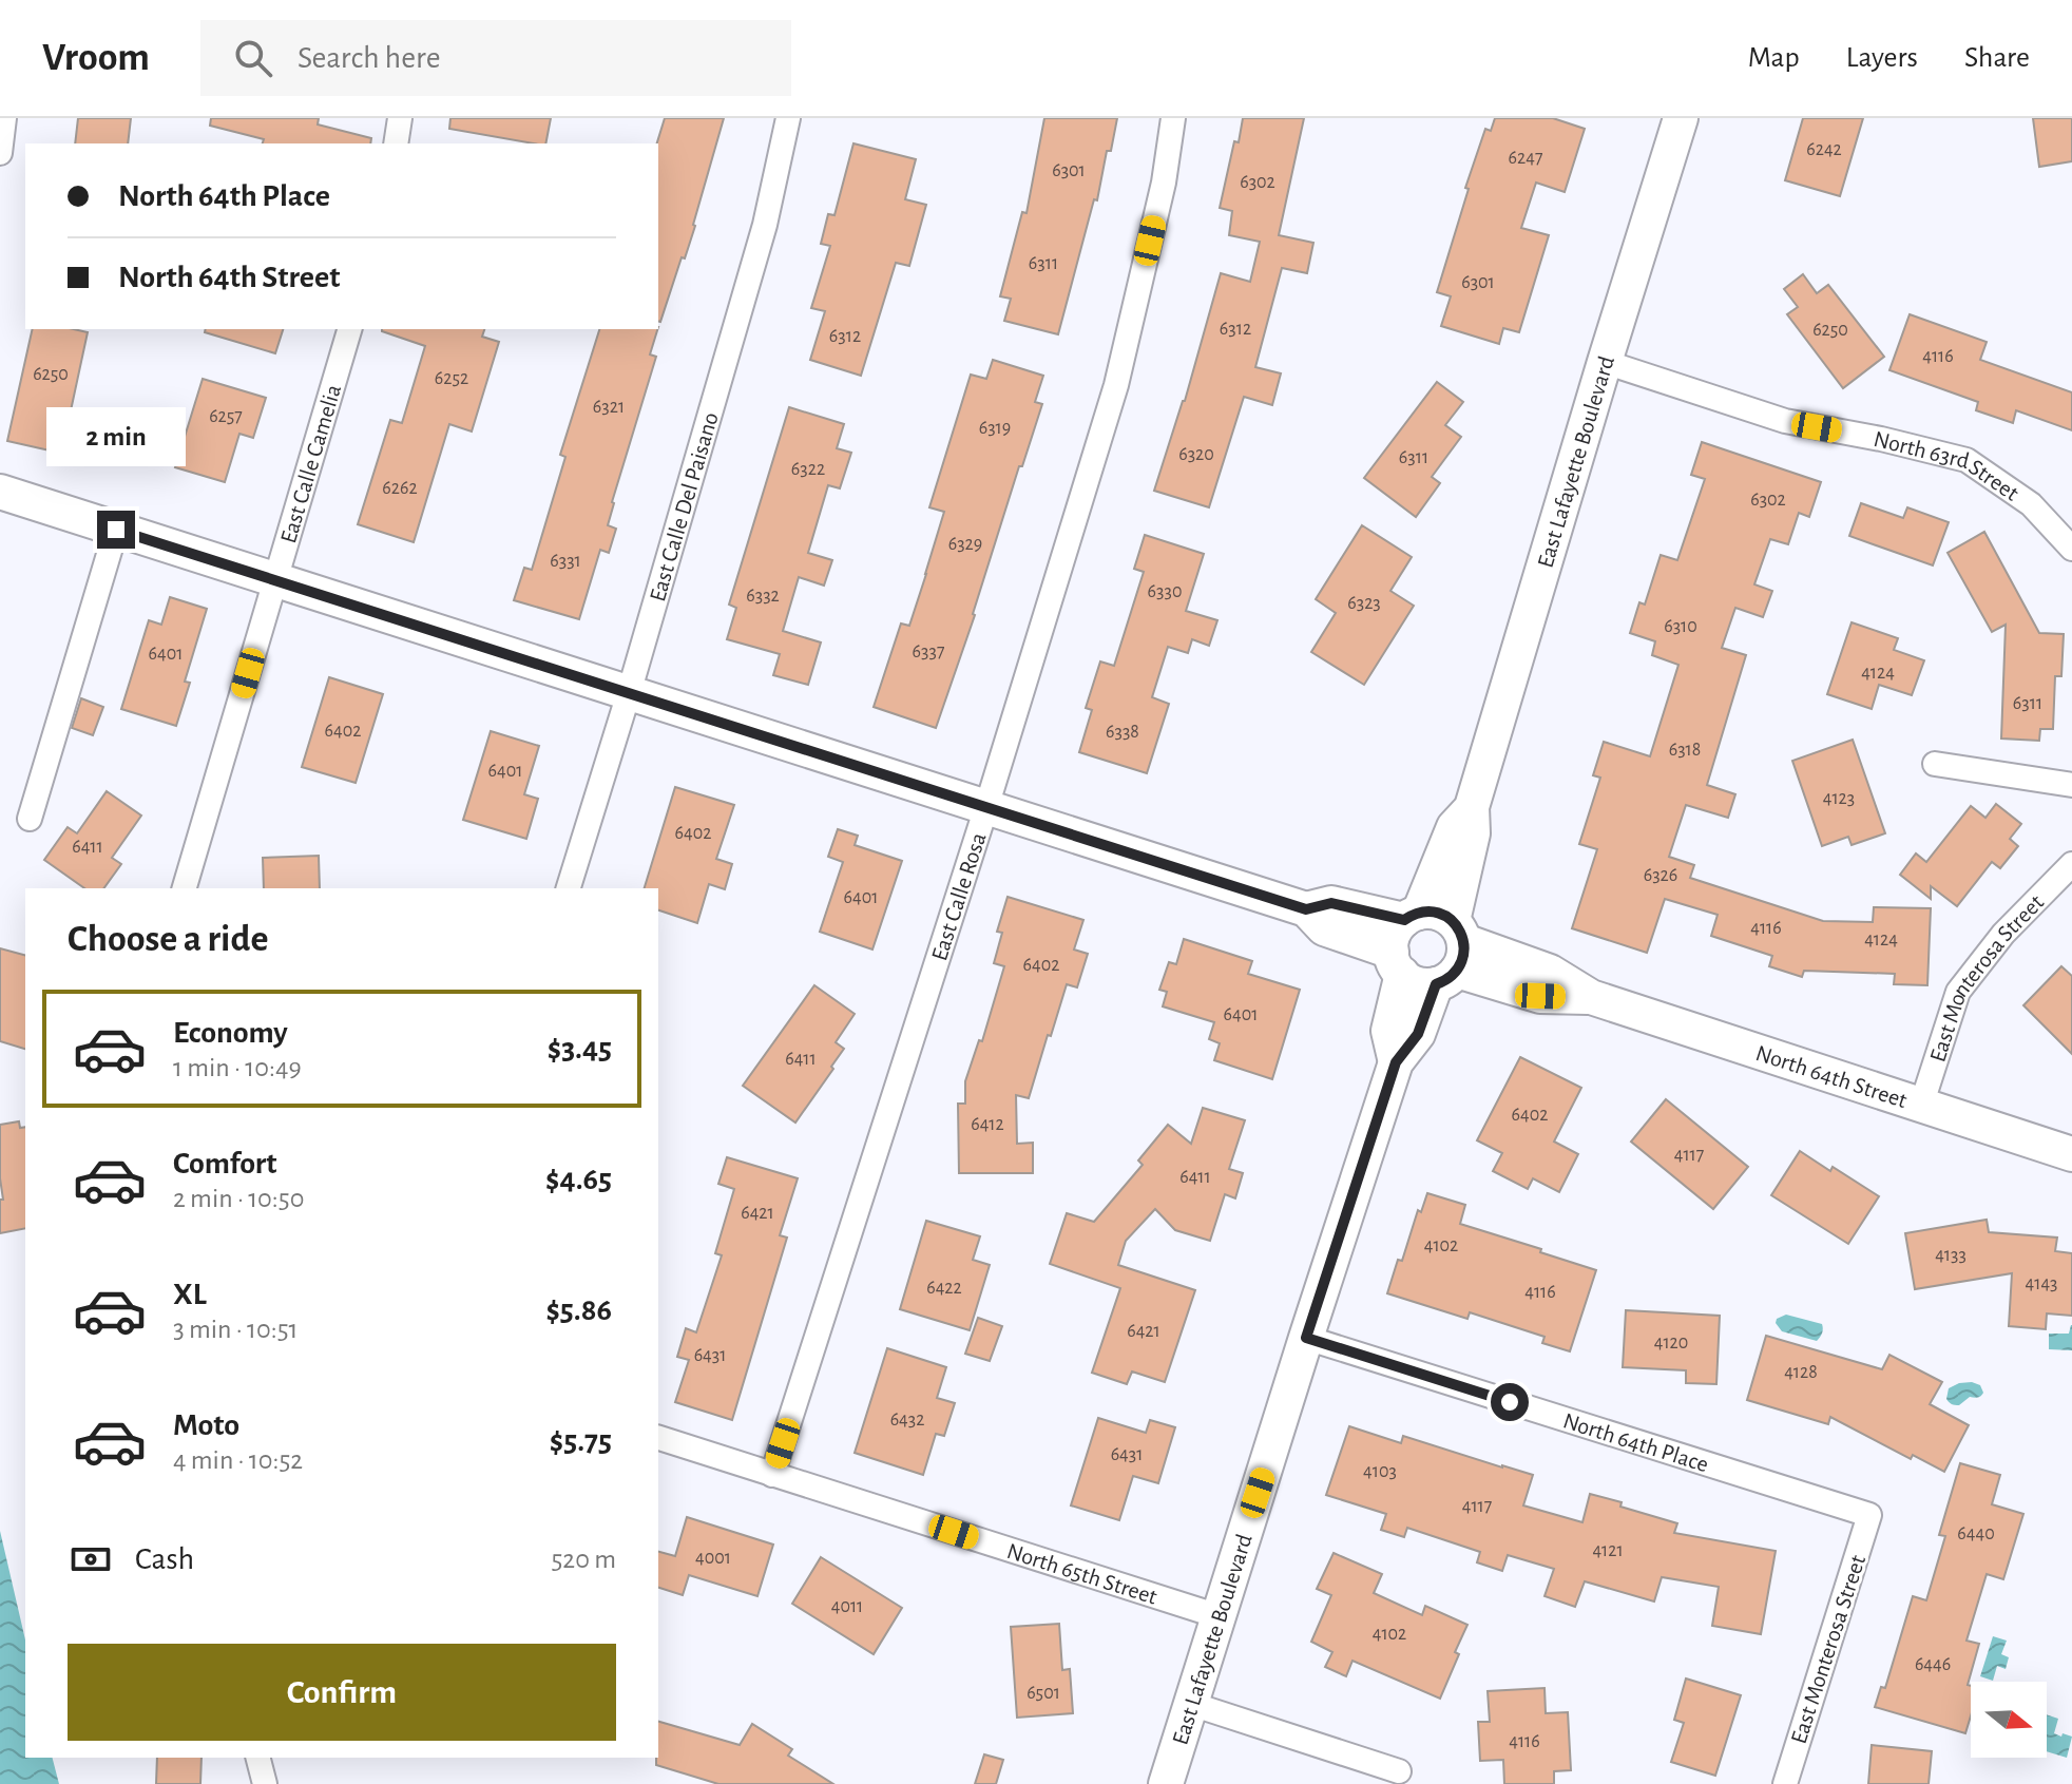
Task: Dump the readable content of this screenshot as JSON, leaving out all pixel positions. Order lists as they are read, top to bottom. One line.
{"streets":{"street":["East Lafayette Boulevard","East Calle Camelia","North 63rd Street","East Calle Del Paisano","East Calle Rosa","East Monterosa Street","North 64th Street","North 64th Place","North 65th Street"]},"crossings":[["East Lafayette Boulevard","North 63rd Street"],["East Lafayette Boulevard","North 64th Street"],["East Lafayette Boulevard","North 64th Place"],["East Lafayette Boulevard","North 65th Street"],["East Calle Rosa","North 65th Street"],["East Monterosa Street","North 64th Street"],["East Monterosa Street","North 64th Place"]],"house_numbers":["6242","6247","6301","6302","6311","6301","6312","6250","6312","4116","6250","6252","6321","6257","6319","6320","6311","6322","6262","6302","6329","6331","6330","6332","6323","6310","6337","6401","4124","6311","6402","6338","6318","6401","4123","6402","6411","6326","6401","4116","4124","6402","6401","6411","6402","6412","4117","6411","6421","4102","4133","4143","6422","4116","6421","4120","6431","4128","6432","6431","4103","4117","6440","4121","4001","4011","4102","6446","6501","4116"],"north":"right","page":{"header":"Vroom","search":"Search here","nav":["Map","Layers","Share"],"banner":["North 64th Place","North 64th Street"],"bubble":"2 min","heading":"Choose a ride","list":[{"name":"Economy","note":"1 min · 10:49","value":"$3.45"},{"name":"Comfort","note":"2 min · 10:50","value":"$4.65"},{"name":"XL","note":"3 min · 10:51","value":"$5.86"},{"name":"Moto","note":"4 min · 10:52","value":"$5.75"}],"pay":["Cash","520 m"],"buttons":"Confirm"}}
